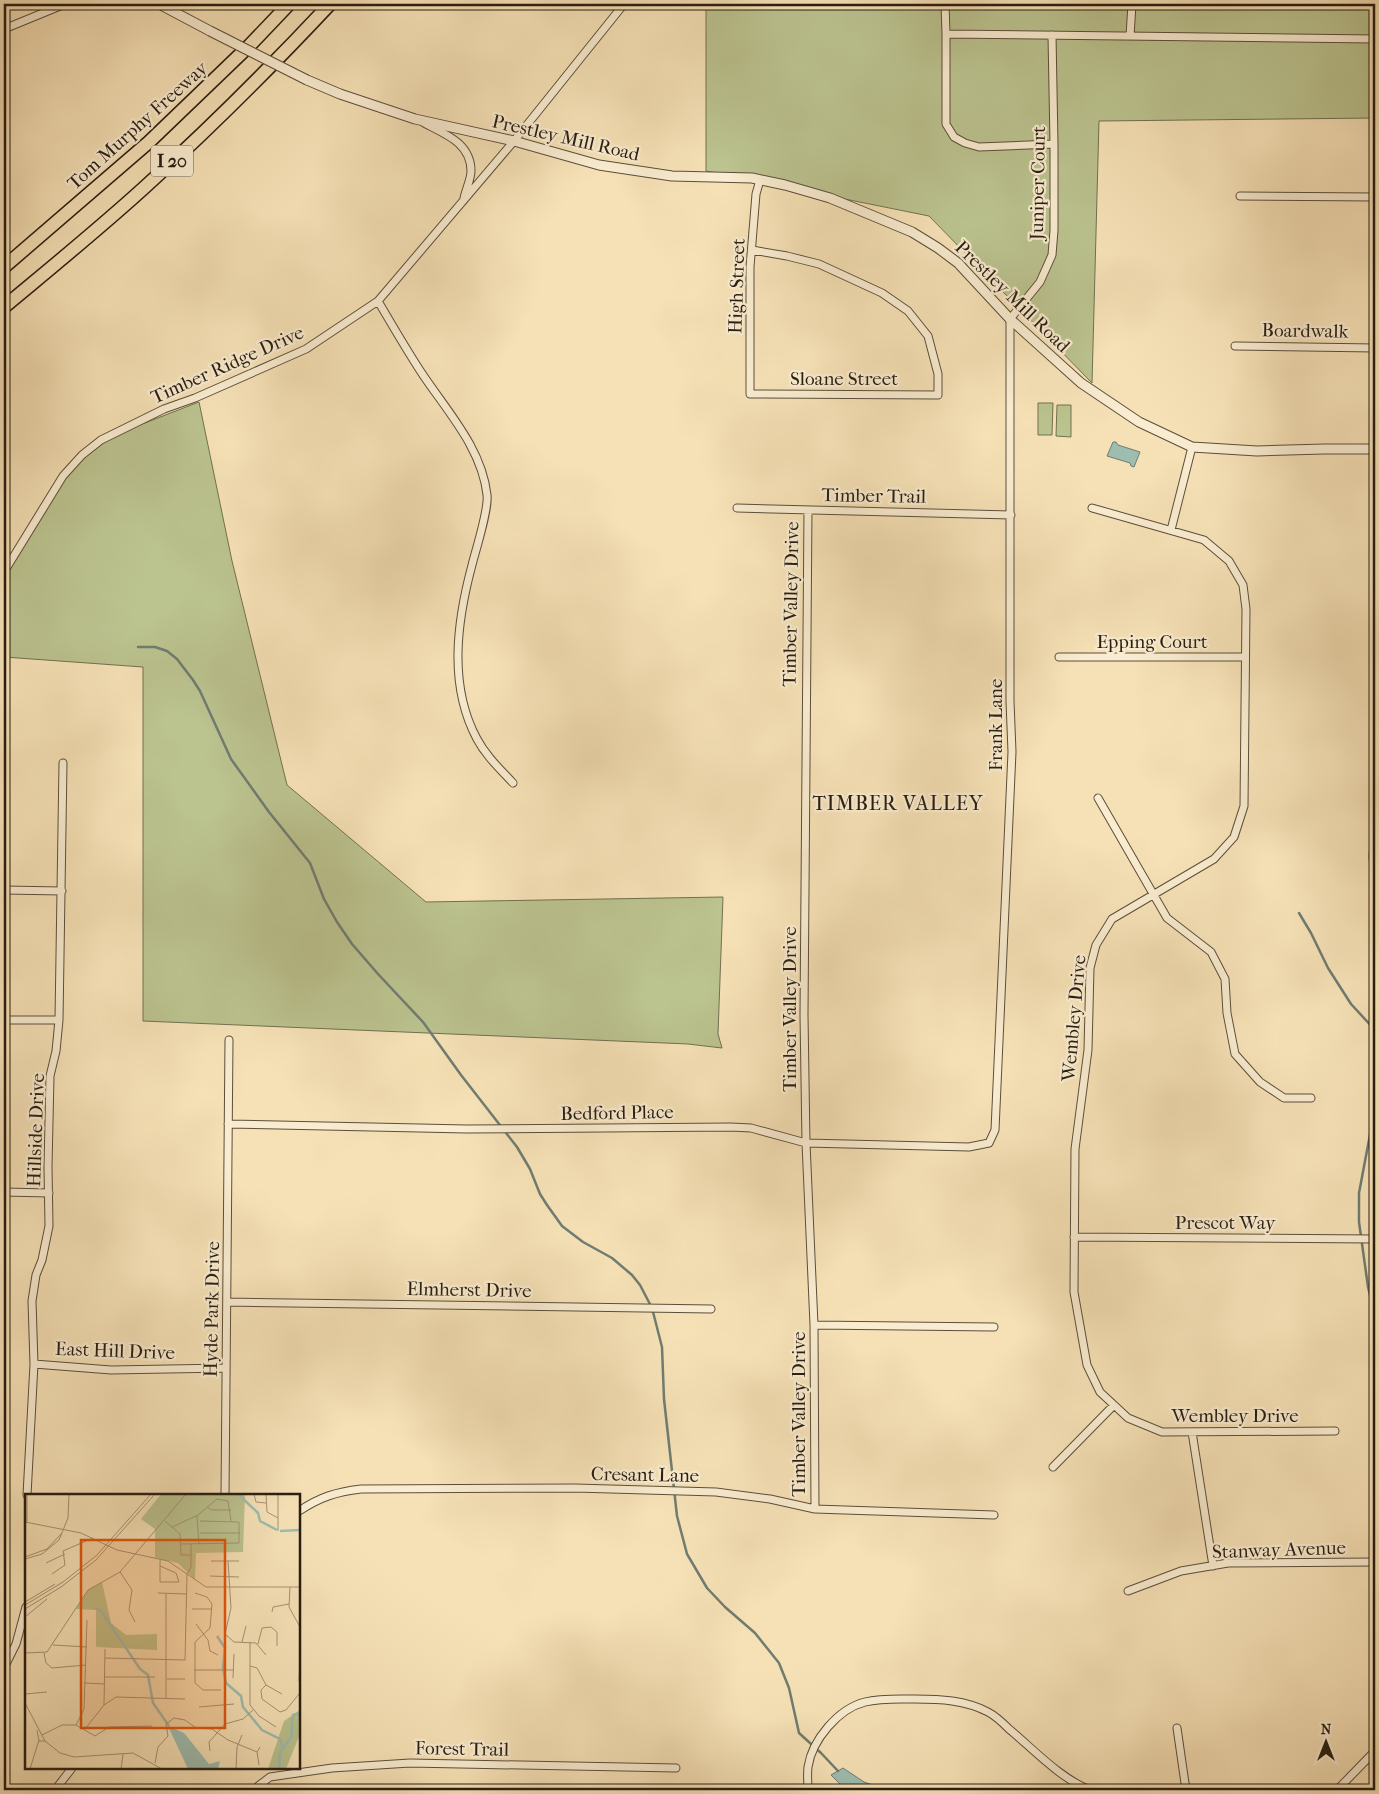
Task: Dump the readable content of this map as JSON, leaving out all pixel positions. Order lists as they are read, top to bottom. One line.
{"streets":{"highway":["Tom Murphy Freeway","I 20"],"street":["Prestley Mill Road","Juniper Court","High Street","Boardwalk","Timber Ridge Drive","Sloane Street","Timber Trail","Timber Valley Drive","Epping Court","Frank Lane","Wembley Drive","Bedford Place","Hillside Drive","Prescot Way","Elmherst Drive","Hyde Park Drive","East Hill Drive","Cresant Lane","Stanway Avenue","Forest Trail"]},"crossings":[["Prestley Mill Road","Juniper Court"],["Prestley Mill Road","High Street"],["Prestley Mill Road","Timber Ridge Drive"],["Prestley Mill Road","Frank Lane"],["Juniper Court","Frank Lane"],["High Street","Sloane Street"],["Timber Trail","Timber Valley Drive"],["Timber Trail","Frank Lane"],["Timber Valley Drive","Bedford Place"],["Timber Valley Drive","Cresant Lane"],["Epping Court","Wembley Drive"],["Frank Lane","Bedford Place"],["Wembley Drive","Prescot Way"],["Bedford Place","Hyde Park Drive"],["Hillside Drive","East Hill Drive"],["Elmherst Drive","Hyde Park Drive"],["Hyde Park Drive","East Hill Drive"]],"districts":["TIMBER VALLEY"],"north":"top"}
